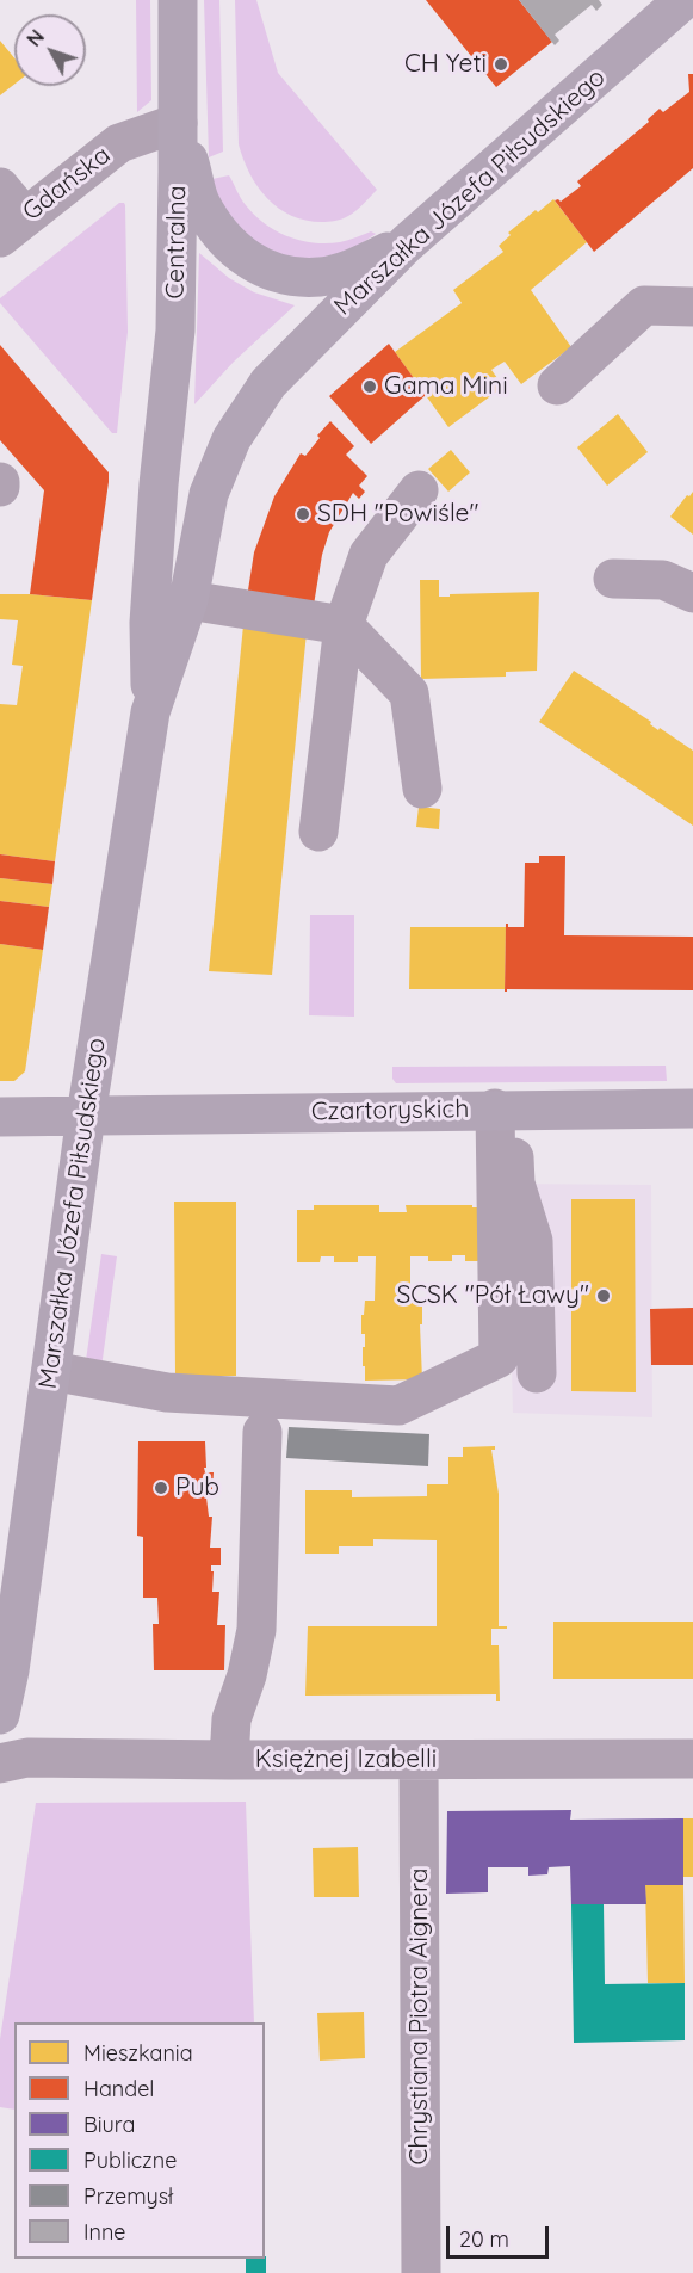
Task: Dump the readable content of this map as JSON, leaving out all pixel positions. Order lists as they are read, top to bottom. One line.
{"streets":{"main road":["Marszałka Józefa Piłsudskiego","Centralna","Czartoryskich"],"street":["Gdańska","Księżnej Izabelli","Chrystiana Piotra Aignera"]},"crossings":[["Gdańska","Centralna"],["Marszałka Józefa Piłsudskiego","Centralna"],["Marszałka Józefa Piłsudskiego","Czartoryskich"],["Księżnej Izabelli","Chrystiana Piotra Aignera"]],"places":["CH Yeti","Gama Mini","SDH \"Powiśle\"","SCSK \"Pół Ławy\"","Pub"],"legend":["Mieszkania","Handel","Biura","Publiczne","Przemysł","Inne"],"scale_bar":"20 m","north":"top left"}
